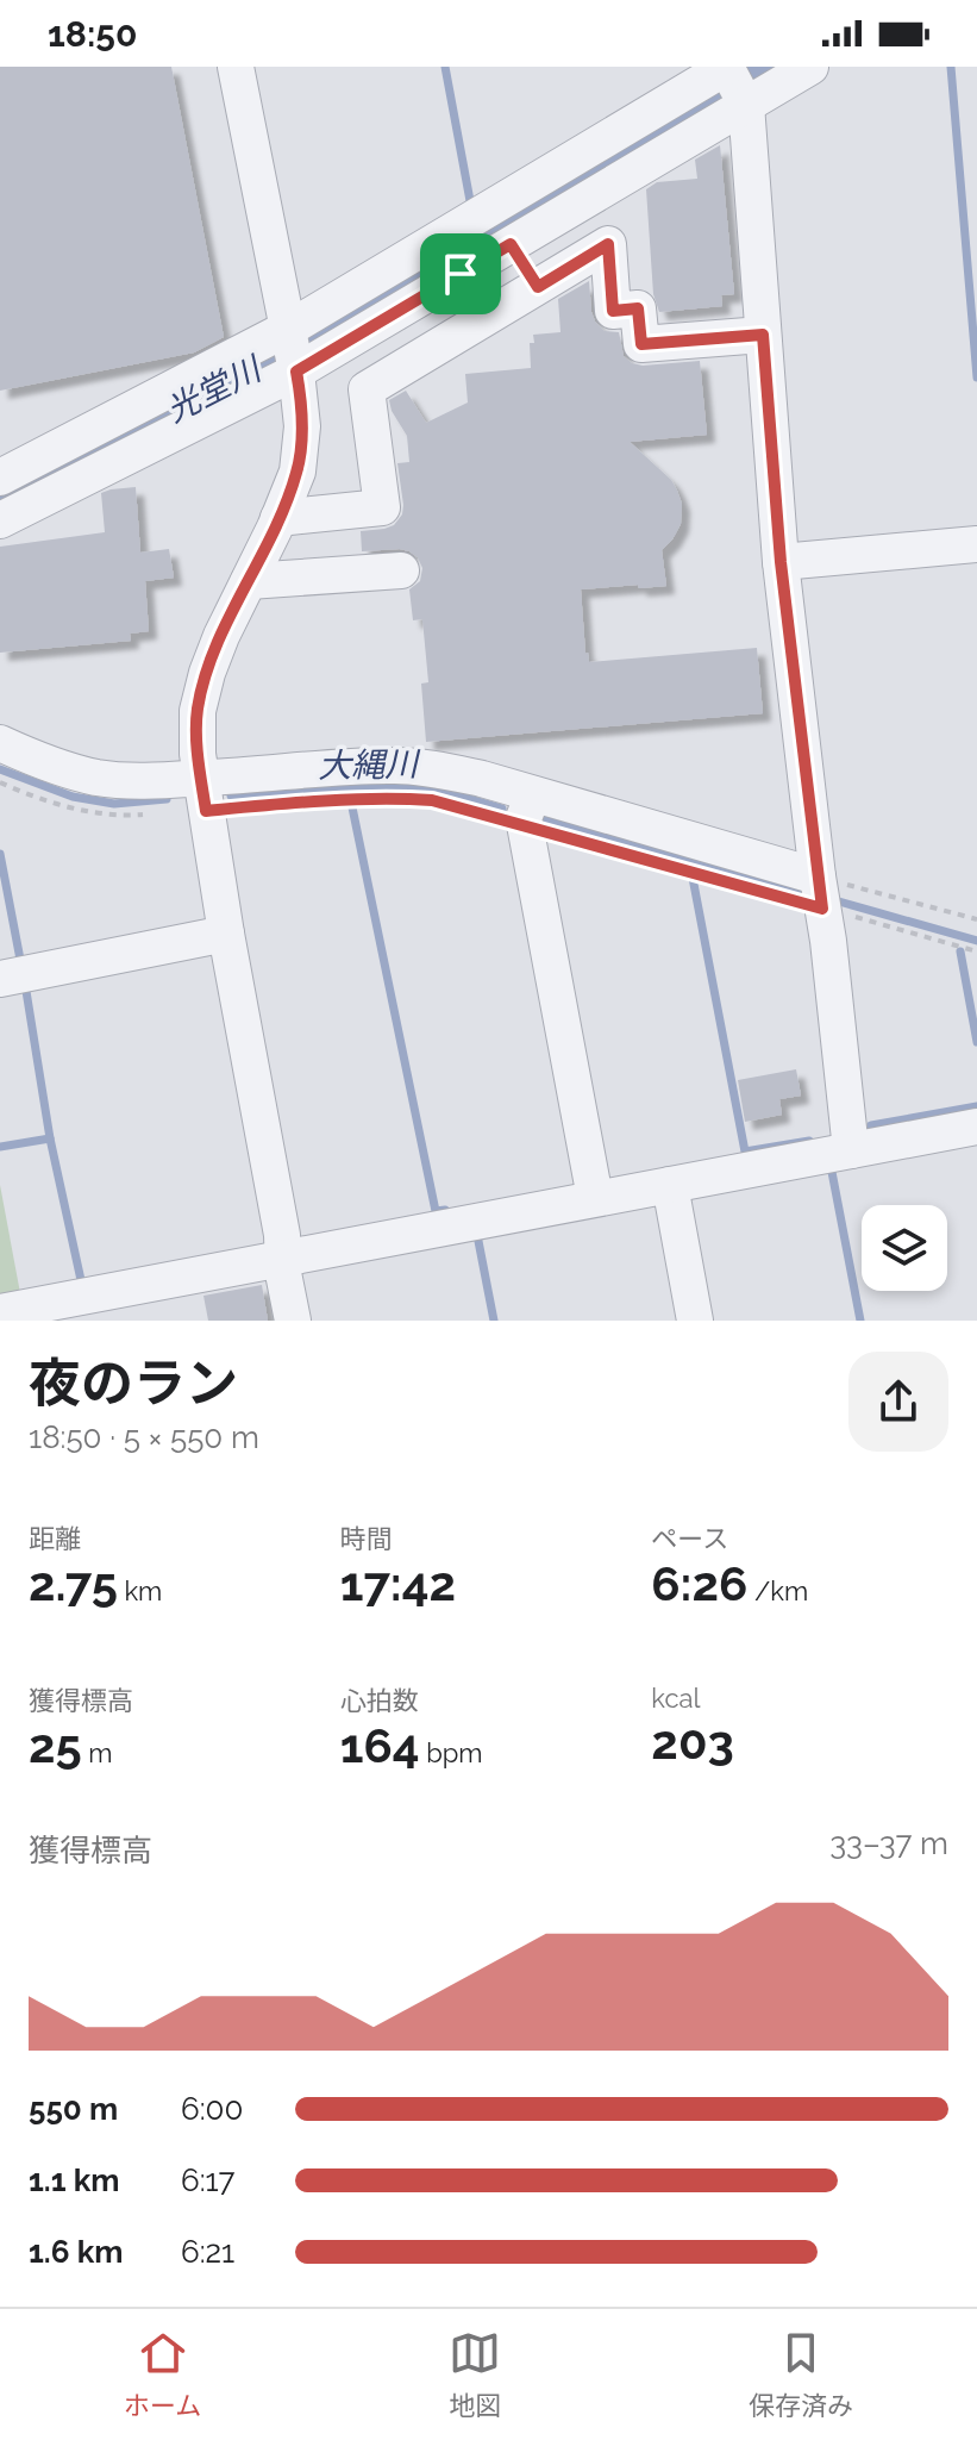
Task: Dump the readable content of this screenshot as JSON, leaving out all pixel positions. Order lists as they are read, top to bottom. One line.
{"water":["光堂川","大縄川"],"page":{"status":"18:50","heading":["夜のラン","18:50 · 5 × 550 m"],"stats":[["距離","2.75 km"],["時間","17:42"],["ペース","6:26 /km"],["獲得標高","25 m"],["心拍数","164 bpm"],["kcal","203"]],"chart":["獲得標高","33–37 m"],"list":[{"name":"550 m","note":"6:00"},{"name":"1.1 km","note":"6:17"},{"name":"1.6 km","note":"6:21"}],"tabs":["ホーム","地図","保存済み"]}}
